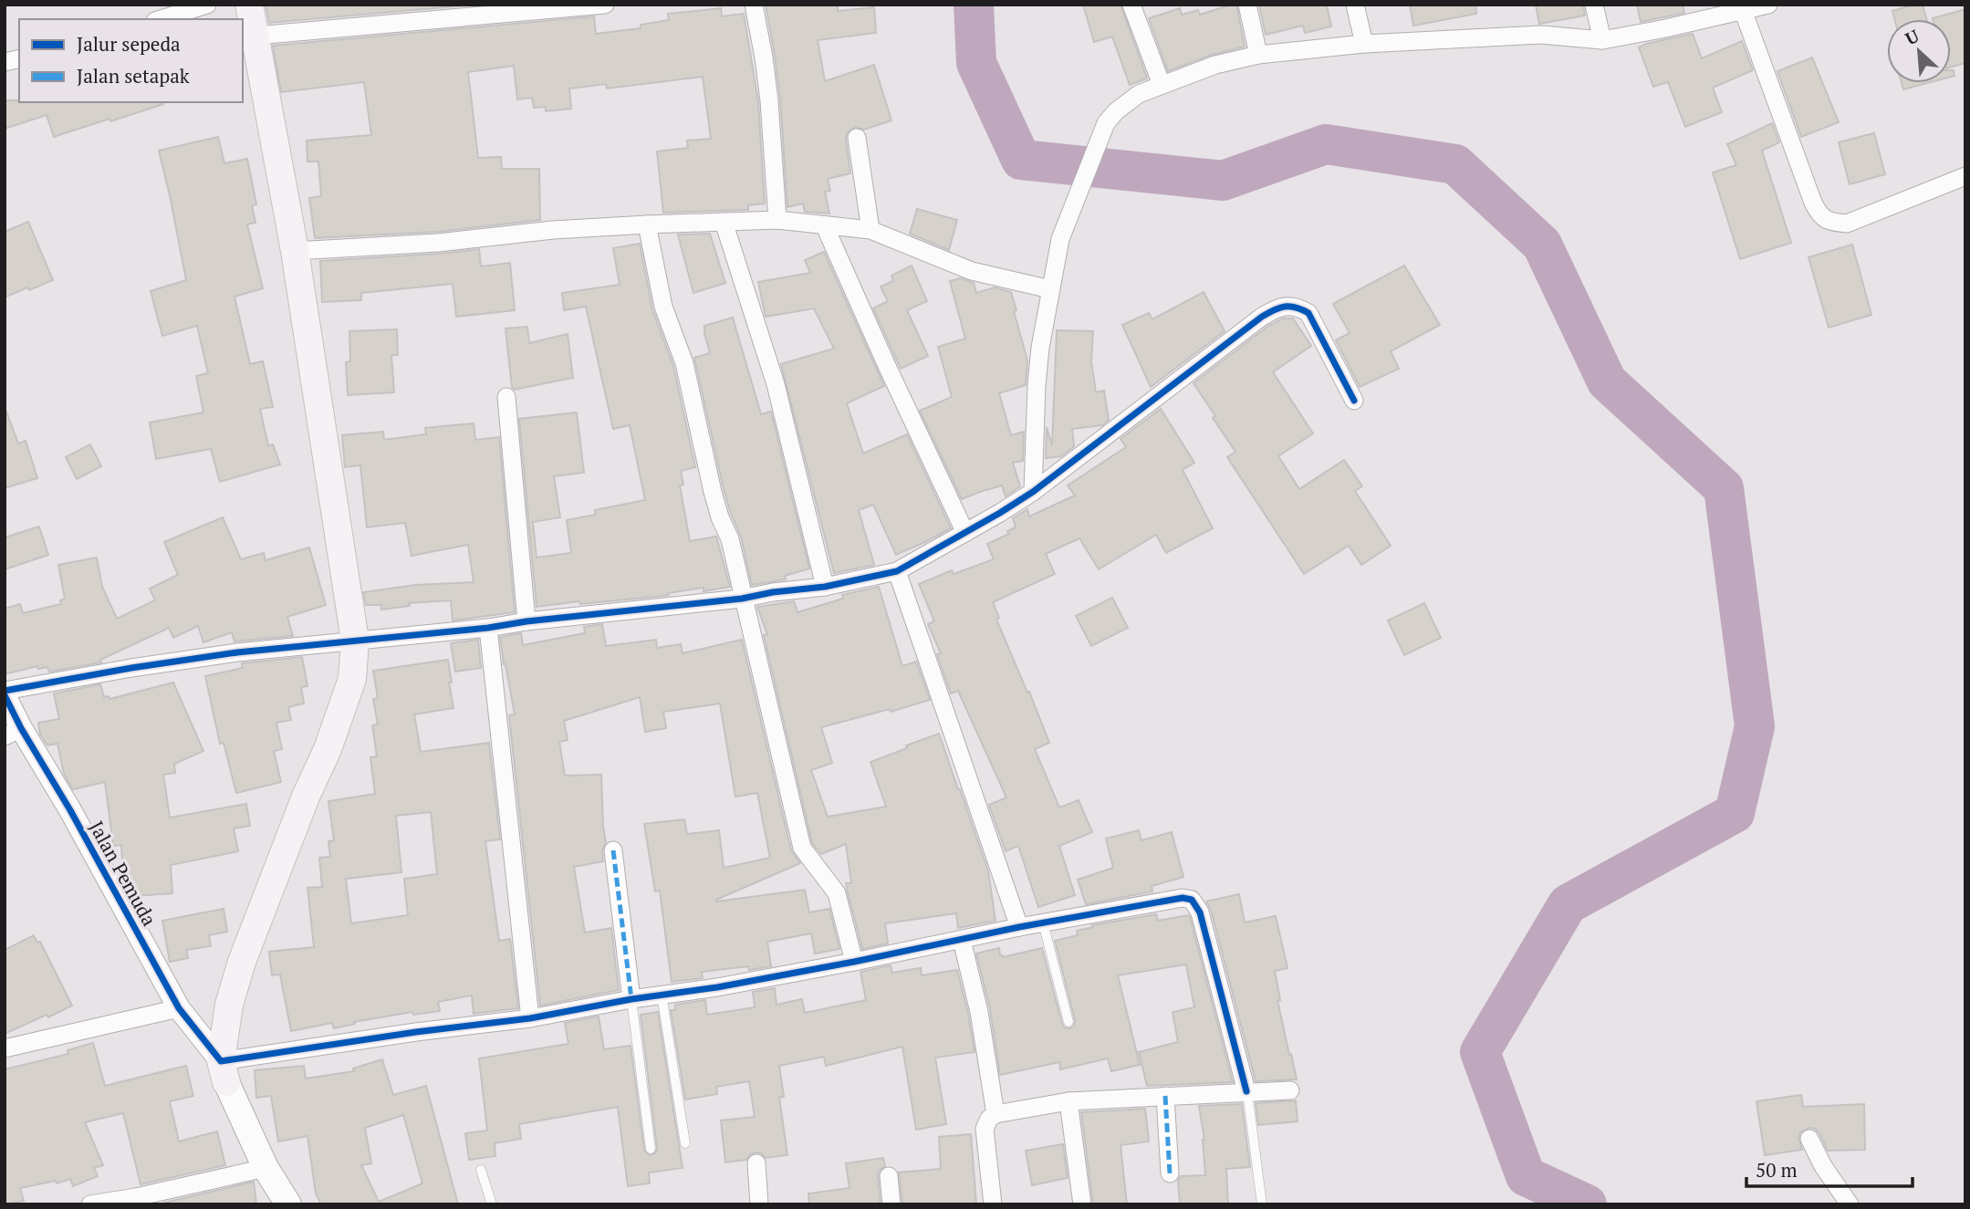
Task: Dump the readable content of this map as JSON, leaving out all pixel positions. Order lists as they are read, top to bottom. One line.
{"streets":{"street":["Jalan Pemuda"]},"legend":["Jalur sepeda","Jalan setapak"],"scale_bar":"50 m","north":"top left"}
